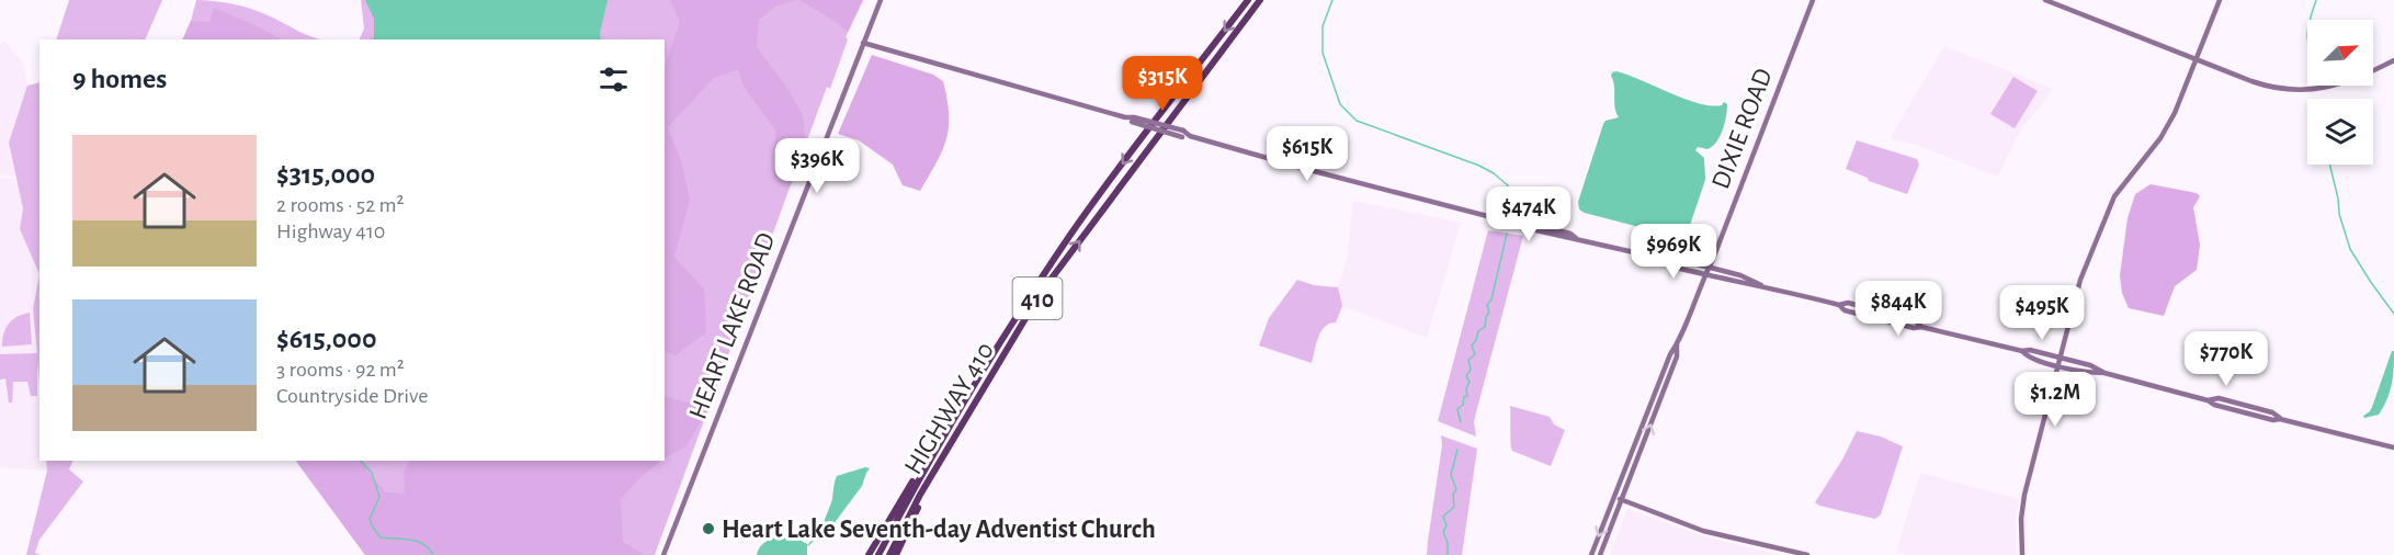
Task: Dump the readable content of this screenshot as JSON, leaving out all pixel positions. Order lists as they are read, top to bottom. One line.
{"streets":{"highway":["410","HIGHWAY 410"],"main road":["DIXIE ROAD","HEART LAKE ROAD"]},"places":["Heart Lake Seventh-day Adventist Church"],"north":"top right","page":{"heading":"9 homes","price":["$315K","$615K","$396K","$474K","$969K","$844K","$495K","$770K","$1.2M"],"list":[{"name":"$315,000","note":"2 rooms · 52 m² · Highway 410"},{"name":"$615,000","note":"3 rooms · 92 m² · Countryside Drive"}]}}
